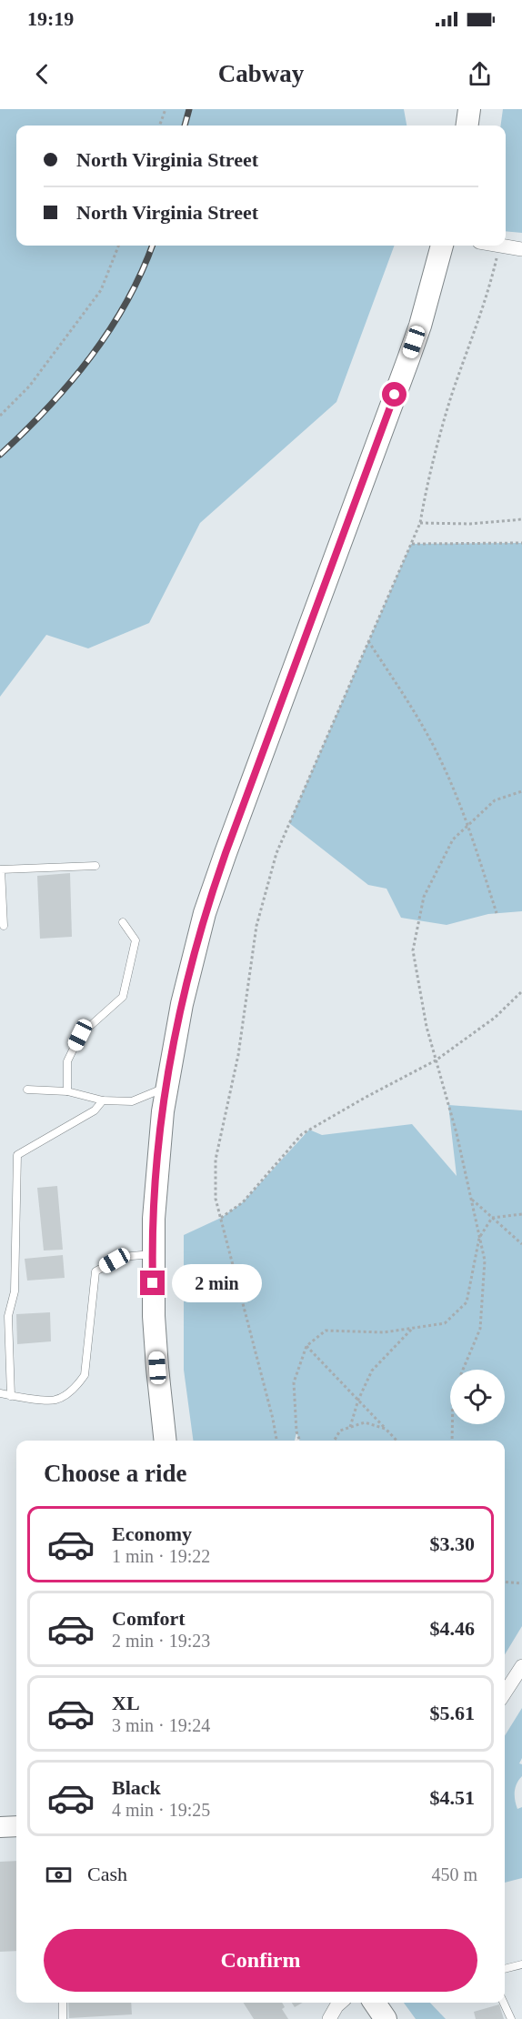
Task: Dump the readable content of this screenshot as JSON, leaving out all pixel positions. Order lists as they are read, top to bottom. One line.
{"page":{"status":"19:19","header":"Cabway","banner":["North Virginia Street","North Virginia Street"],"bubble":"2 min","heading":"Choose a ride","list":[{"name":"Economy","note":"1 min · 19:22","value":"$3.30"},{"name":"Comfort","note":"2 min · 19:23","value":"$4.46"},{"name":"XL","note":"3 min · 19:24","value":"$5.61"},{"name":"Black","note":"4 min · 19:25","value":"$4.51"}],"pay":["Cash","450 m"],"buttons":"Confirm"}}
